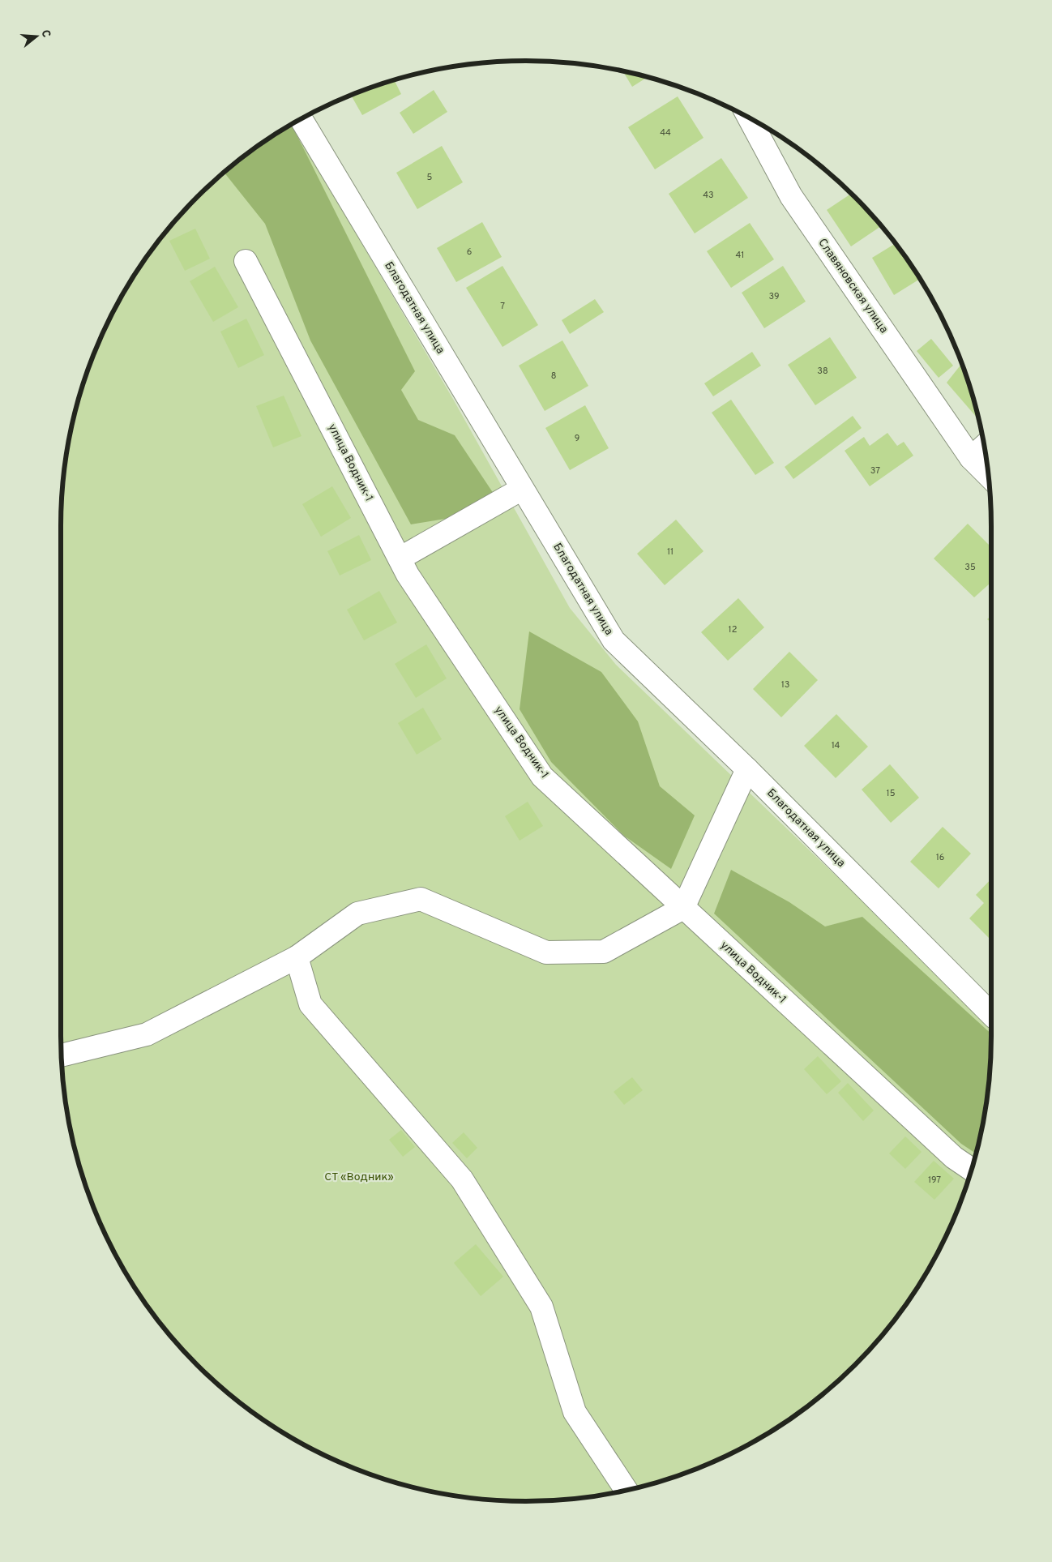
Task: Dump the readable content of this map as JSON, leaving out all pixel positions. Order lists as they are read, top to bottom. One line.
{"streets":{"street":["Славяновская улица","Благодатная улица","улица Водник-1"]},"parks":["СТ «Водник»"],"house_numbers":["44","5","43","6","41","39","7","38","8","9","37","11","35","12","13","14","15","16","197"],"north":"right"}
